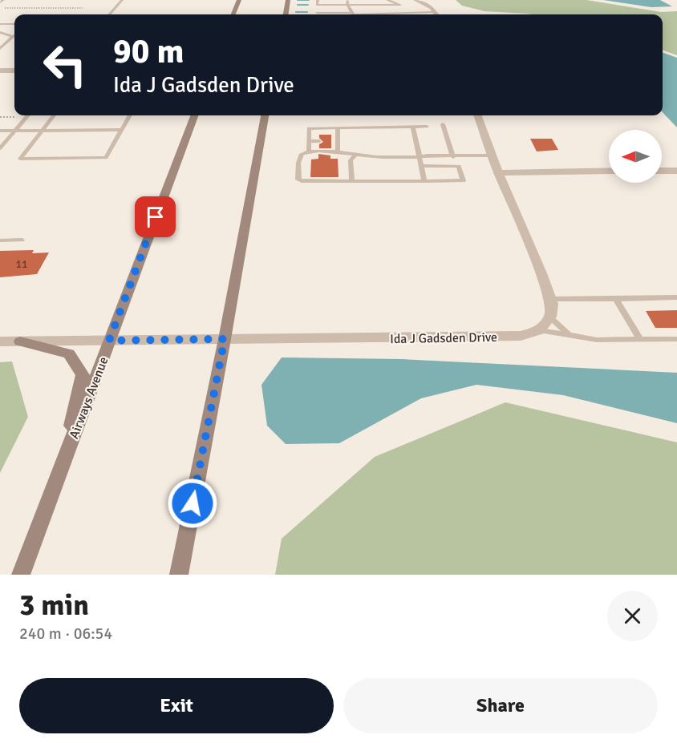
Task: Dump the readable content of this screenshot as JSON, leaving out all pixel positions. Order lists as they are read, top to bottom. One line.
{"streets":{"main road":["Airways Avenue"],"street":["Ida J Gadsden Drive"]},"crossings":[["Ida J Gadsden Drive","Airways Avenue"]],"house_numbers":["11"],"north":"left","page":{"turn":["90 m","Ida J Gadsden Drive"],"heading":["3 min","240 m · 06:54"],"buttons":["Exit","Share"]}}
